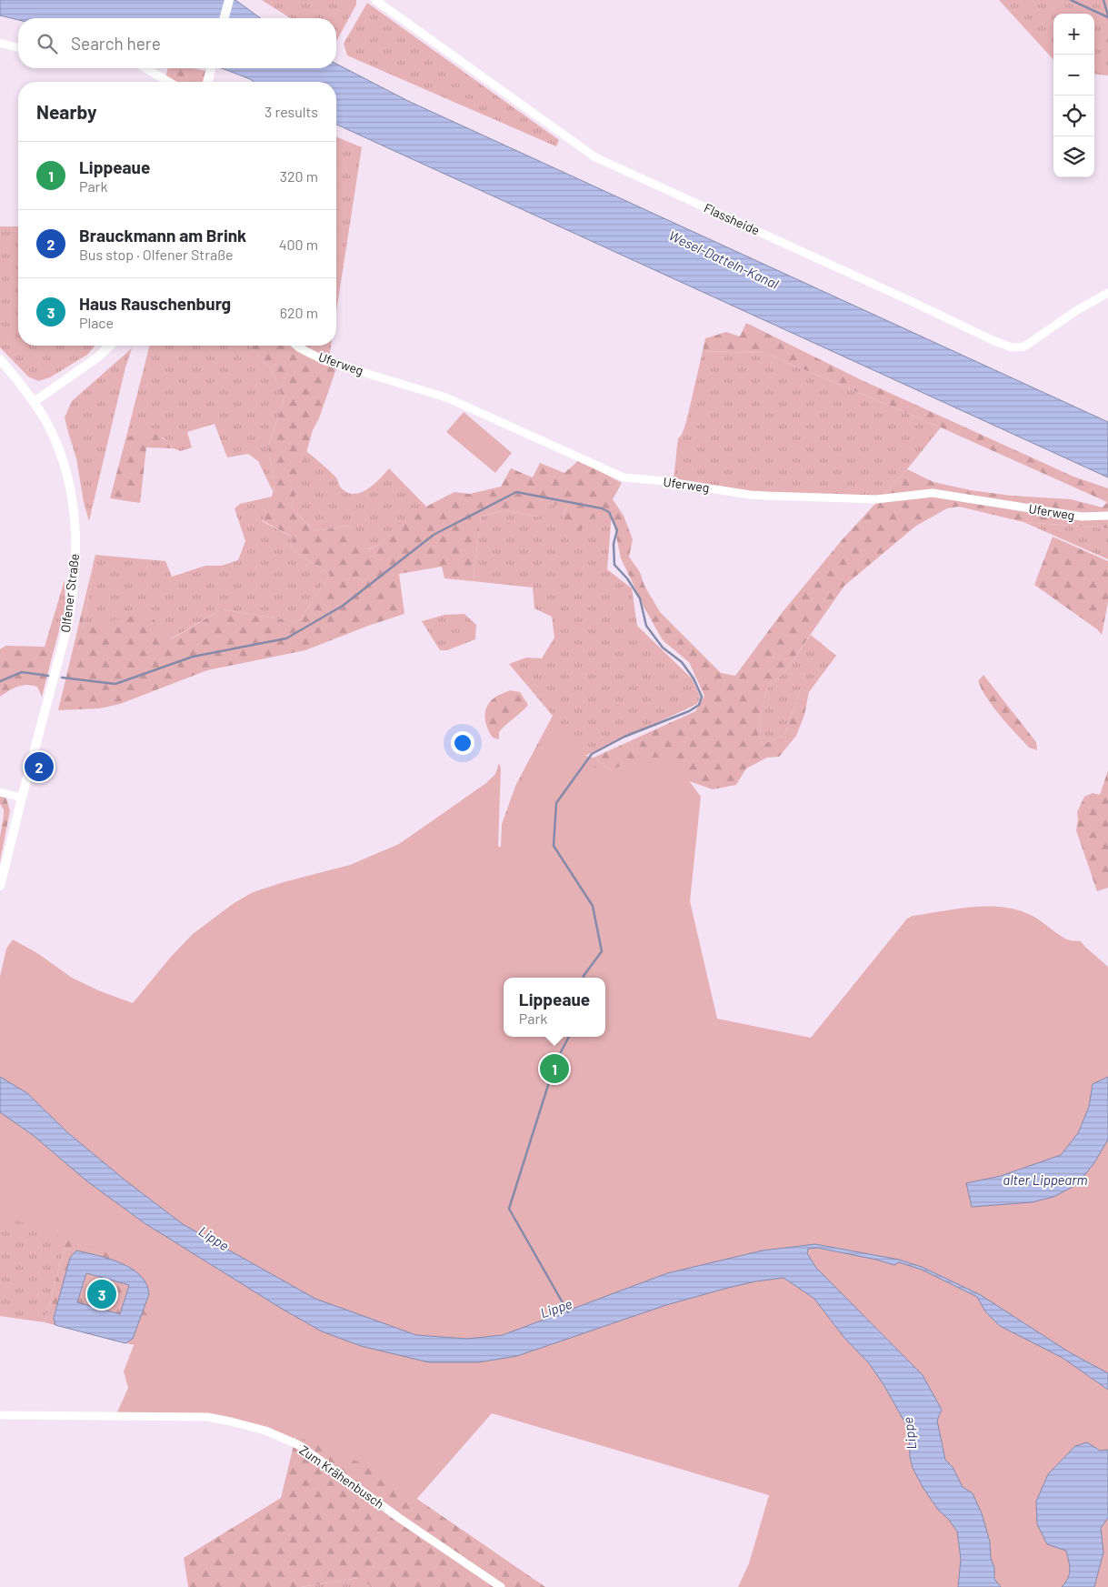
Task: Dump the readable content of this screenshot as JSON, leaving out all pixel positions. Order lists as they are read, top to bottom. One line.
{"streets":{"main road":["Olfener Straße"],"street":["Flassheide","Uferweg","Zum Krähenbusch"]},"water":["Wesel-Datteln-Kanal","alter Lippearm","Lippe"],"page":{"map_buttons":["+","−"],"search":"Search here","heading":["Nearby","3 results"],"list":[{"mark":"1","name":"Lippeaue","note":"Park","value":"320 m"},{"mark":"2","name":"Brauckmann am Brink","note":"Bus stop · Olfener Straße","value":"400 m"},{"mark":"3","name":"Haus Rauschenburg","note":"Place","value":"620 m"}],"pins":["2","1","3"],"popup":["Lippeaue","Park"]}}
